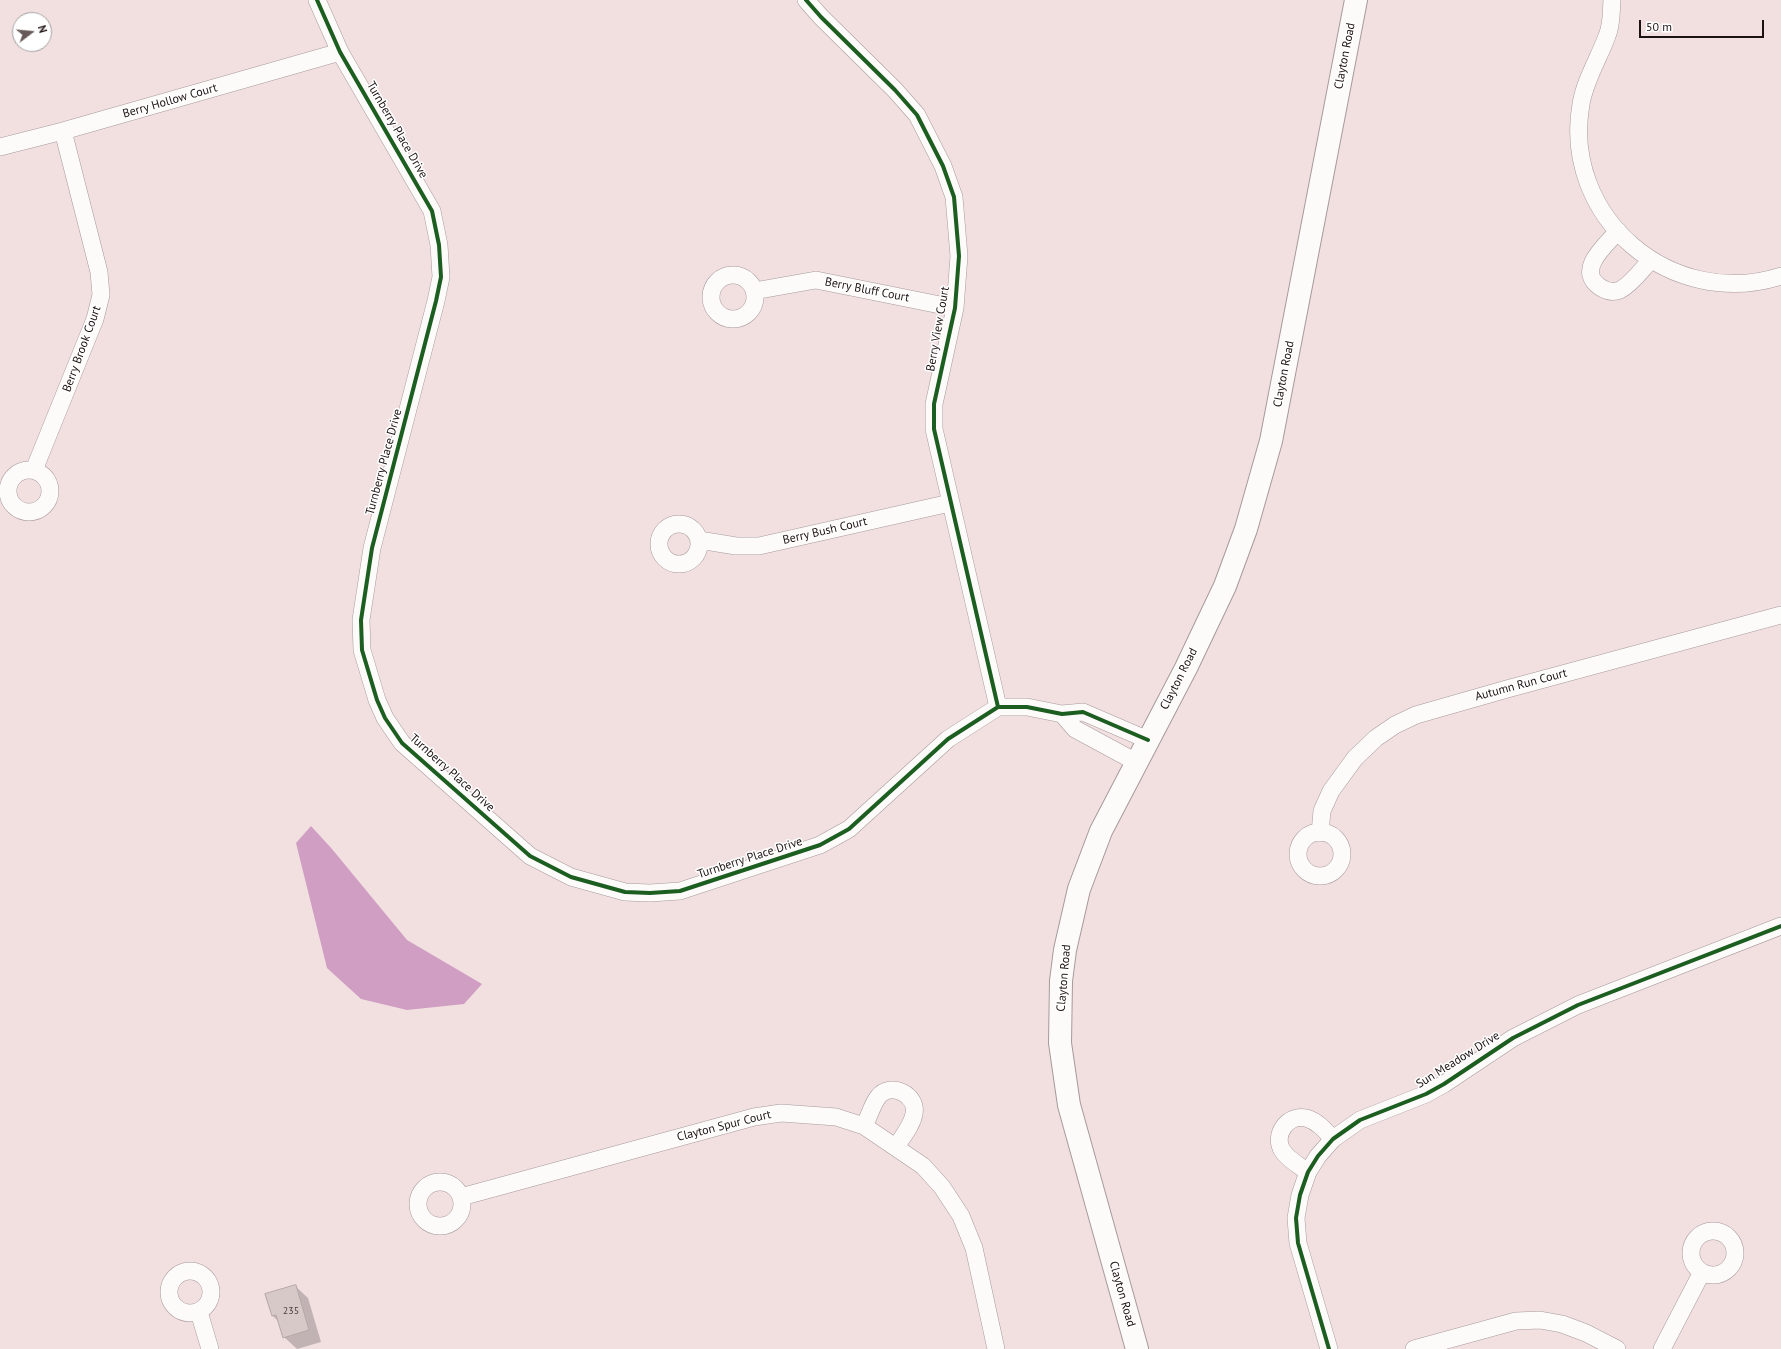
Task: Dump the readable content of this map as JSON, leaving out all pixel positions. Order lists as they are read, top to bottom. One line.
{"streets":{"main road":["Clayton Road"],"street":["Berry Hollow Court","Turnberry Place Drive","Berry Bluff Court","Berry View Court","Berry Brook Court","Berry Bush Court","Autumn Run Court","Sun Meadow Drive","Clayton Spur Court"]},"crossings":[["Berry Hollow Court","Turnberry Place Drive"],["Berry Hollow Court","Berry Brook Court"],["Turnberry Place Drive","Berry View Court"],["Berry Bluff Court","Berry View Court"],["Berry View Court","Berry Bush Court"]],"house_numbers":["235"],"scale_bar":"50 m","north":"right"}
